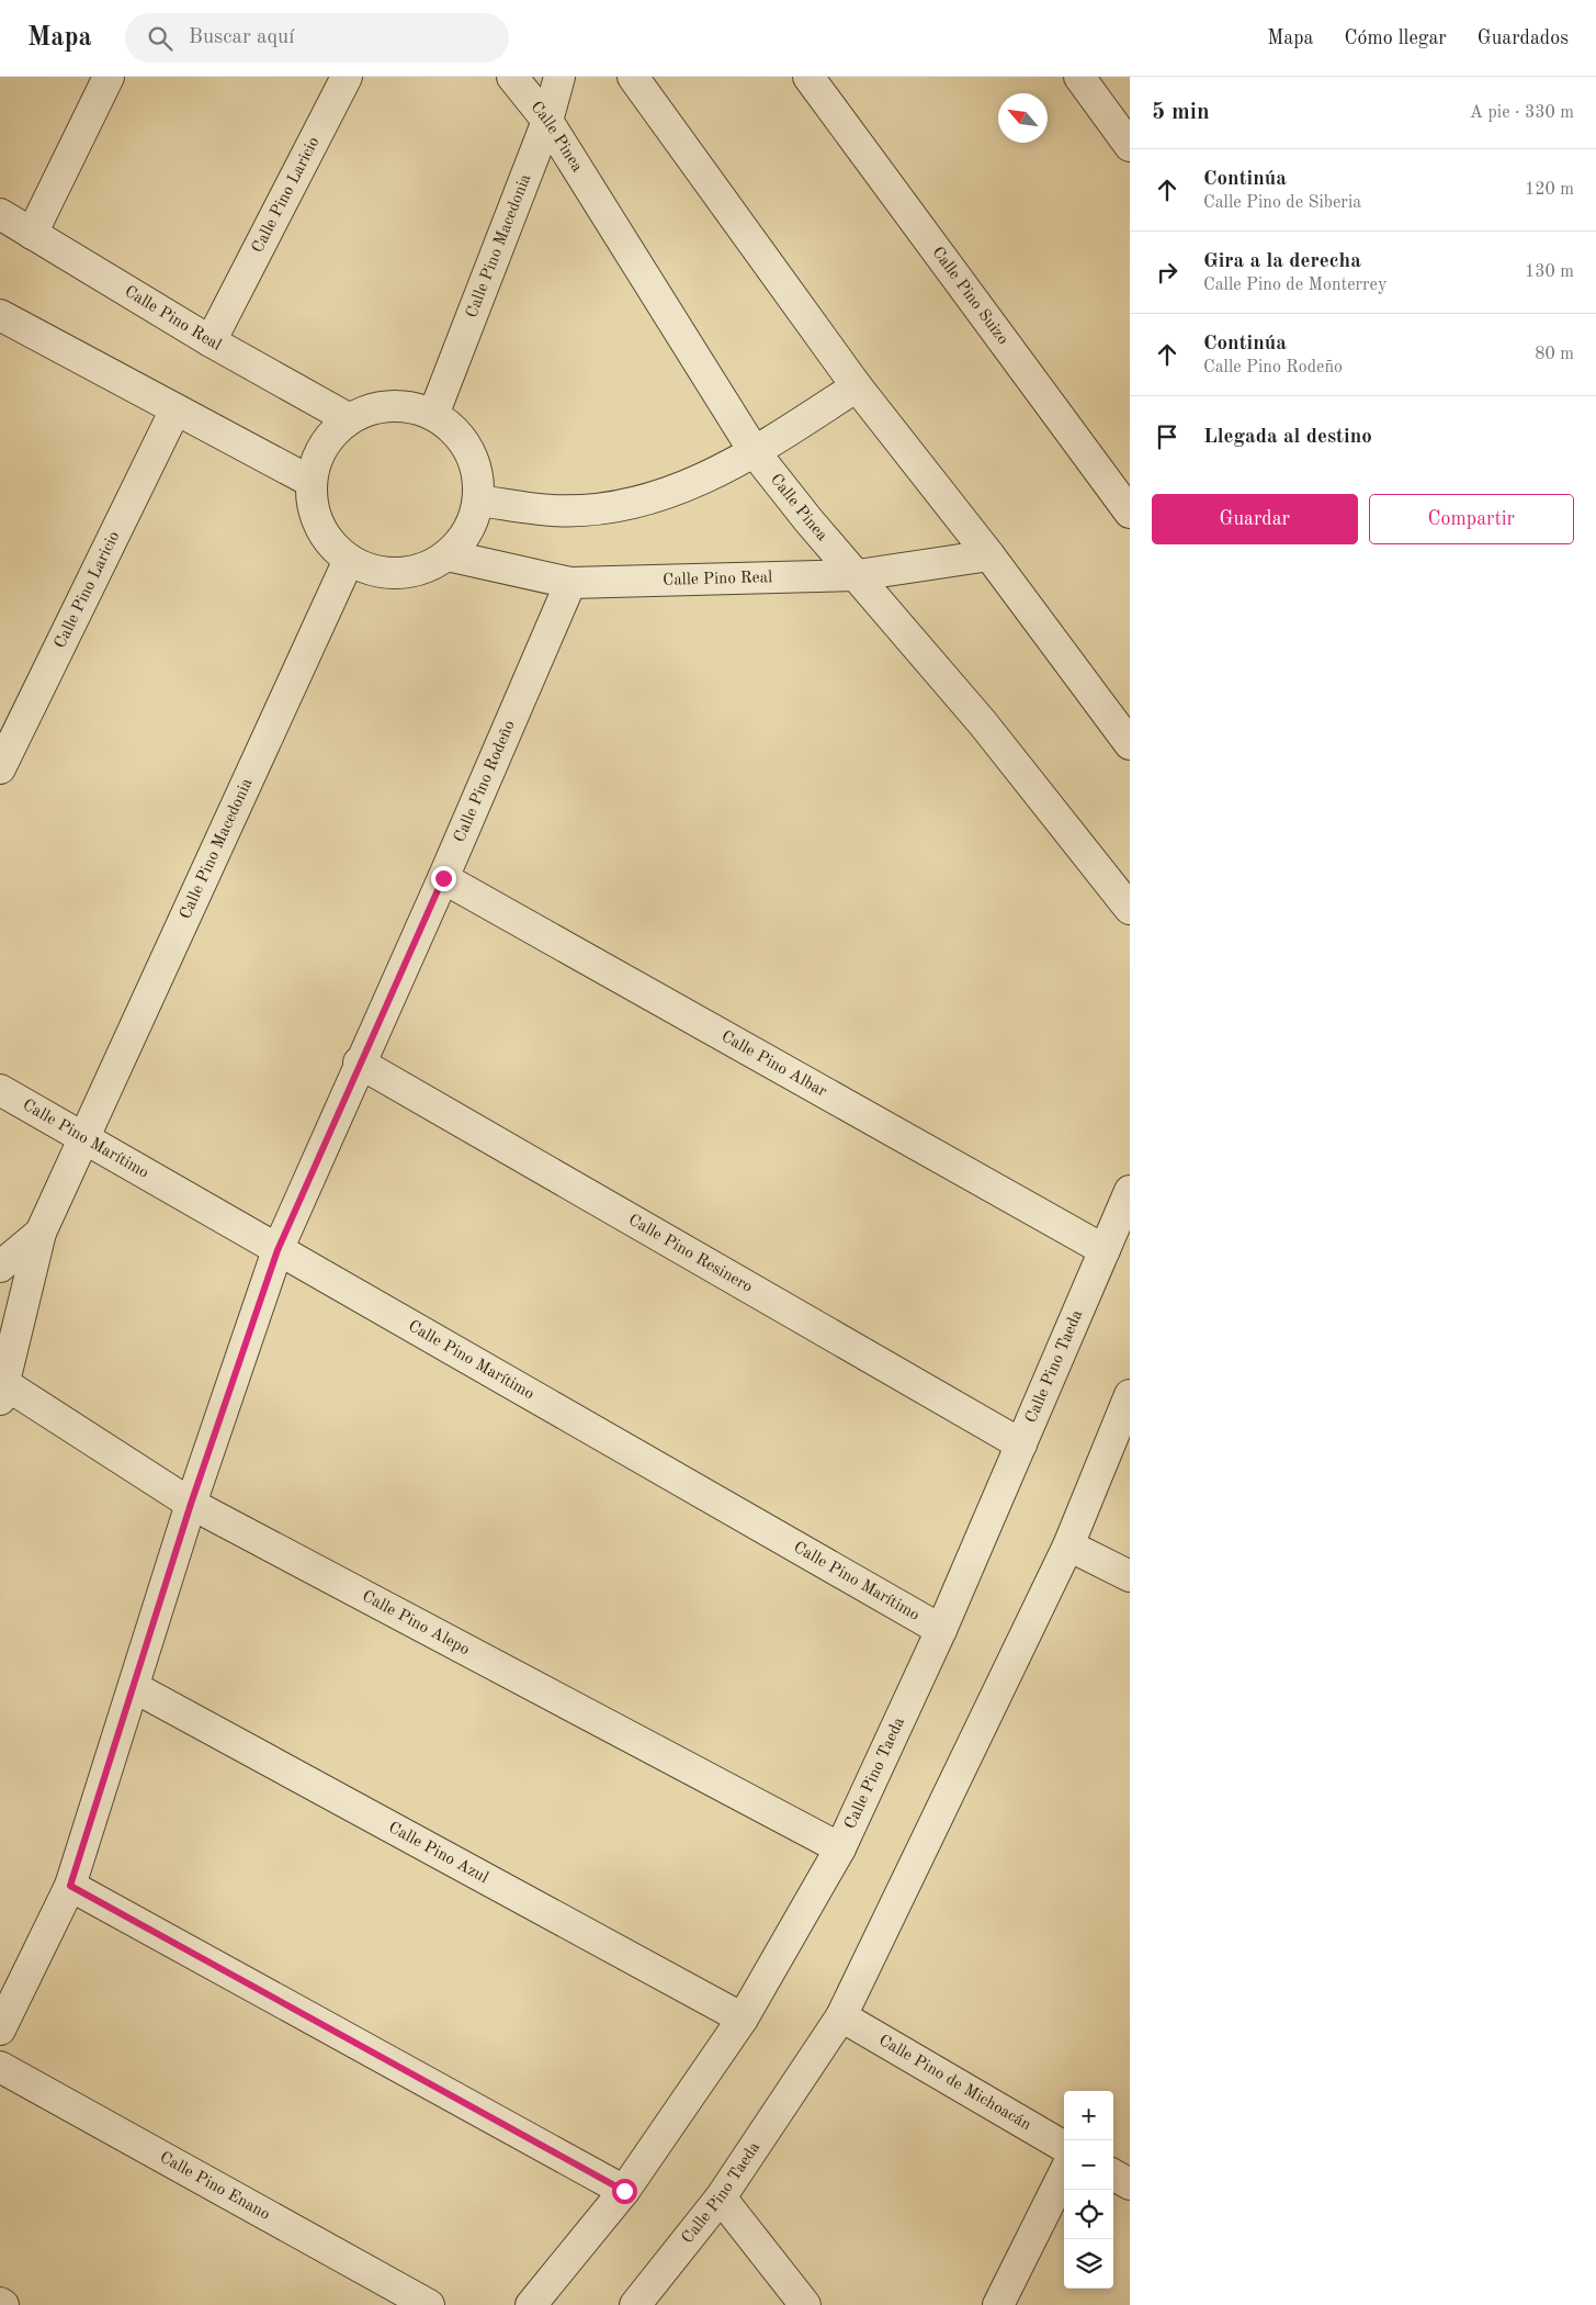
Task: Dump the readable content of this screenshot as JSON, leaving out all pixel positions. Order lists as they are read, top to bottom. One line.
{"streets":{"street":["Calle Pinea","Calle Pino Laricio","Calle Pino Macedonia","Calle Pino Suizo","Calle Pino Real","Calle Pino Rodeño","Calle Pino Albar","Calle Pino Marítimo","Calle Pino Resinero","Calle Pino Taeda","Calle Pino Alepo","Calle Pino Azul","Calle Pino de Michoacán","Calle Pino Enano"]},"crossings":[["Calle Pinea","Calle Pino Macedonia"],["Calle Pinea","Calle Pino Real"],["Calle Pino Laricio","Calle Pino Real"],["Calle Pino Macedonia","Calle Pino Real"],["Calle Pino Macedonia","Calle Pino Marítimo"],["Calle Pino Real","Calle Pino Rodeño"],["Calle Pino Rodeño","Calle Pino Albar"],["Calle Pino Rodeño","Calle Pino Marítimo"],["Calle Pino Rodeño","Calle Pino Resinero"],["Calle Pino Rodeño","Calle Pino Alepo"],["Calle Pino Rodeño","Calle Pino Azul"],["Calle Pino Albar","Calle Pino Taeda"],["Calle Pino Marítimo","Calle Pino Taeda"],["Calle Pino Resinero","Calle Pino Taeda"],["Calle Pino Taeda","Calle Pino Alepo"],["Calle Pino Taeda","Calle Pino Azul"],["Calle Pino Taeda","Calle Pino de Michoacán"]],"north":"top left","page":{"header":"Mapa","search":"Buscar aquí","nav":["Mapa","Cómo llegar","Guardados"],"heading":["5 min","A pie · 330 m"],"list":[["Continúa","Calle Pino de Siberia","120 m"],["Gira a la derecha","Calle Pino de Monterrey","130 m"],["Continúa","Calle Pino Rodeño","80 m"],"Llegada al destino"],"buttons":["Guardar","Compartir"],"map_buttons":["+","−"]}}
